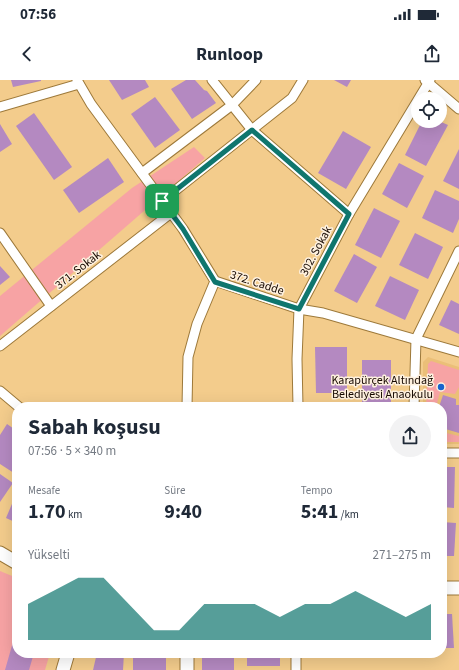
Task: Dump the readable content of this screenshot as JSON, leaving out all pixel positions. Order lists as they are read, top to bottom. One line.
{"streets":{"street":["302. Sokak","371. Sokak","372. Cadde"]},"crossings":[["302. Sokak","372. Cadde"],["371. Sokak","372. Cadde"]],"places":["Karapürçek Altındağ Belediyesi Anaokulu"],"page":{"status":"07:56","header":"Runloop","heading":["Sabah koşusu","07:56 · 5 × 340 m"],"stats":[["Mesafe","1.70 km"],["Süre","9:40"],["Tempo","5:41 /km"]],"chart":["Yükselti","271–275 m"]}}
